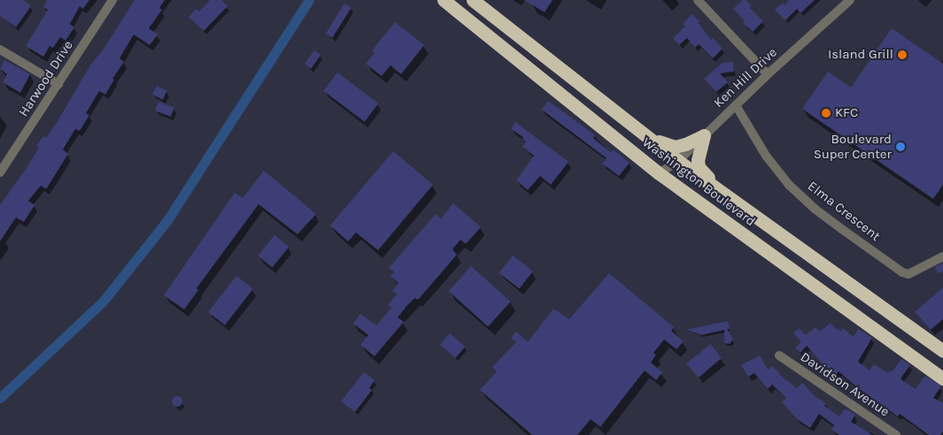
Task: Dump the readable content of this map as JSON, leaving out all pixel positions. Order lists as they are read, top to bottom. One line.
{"streets":{"highway":["Washington Boulevard"],"street":["Ken Hill Drive","Harwood Drive","Elma Crescent","Davidson Avenue"]},"crossings":[["Ken Hill Drive","Washington Boulevard"],["Ken Hill Drive","Elma Crescent"]],"places":["Island Grill","KFC","Boulevard Super Center"]}
